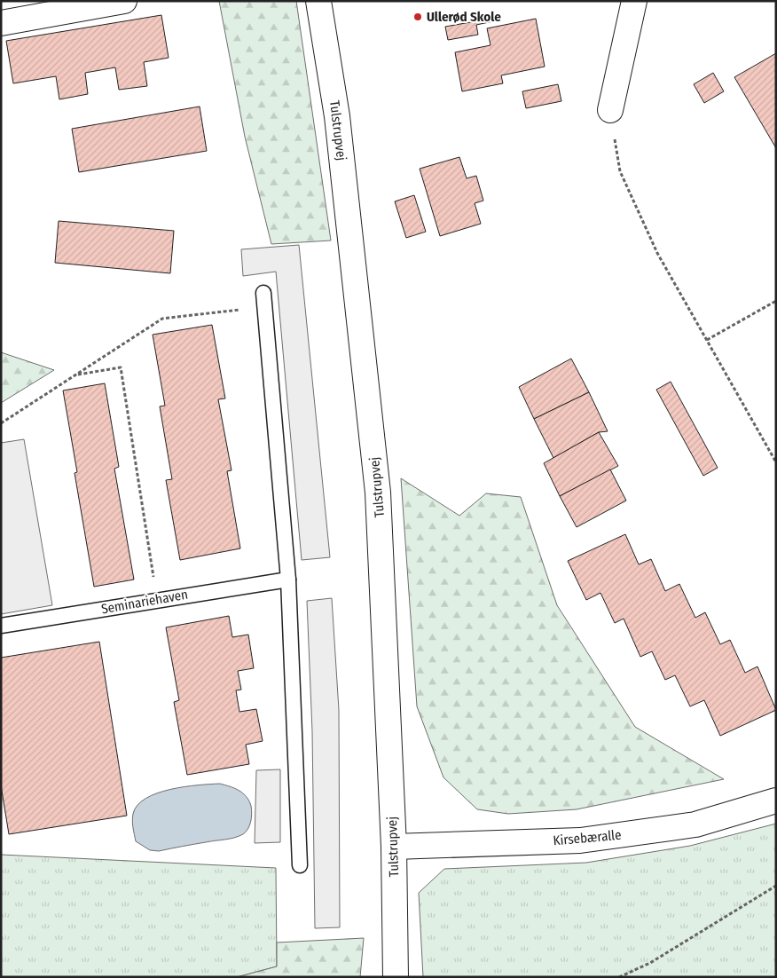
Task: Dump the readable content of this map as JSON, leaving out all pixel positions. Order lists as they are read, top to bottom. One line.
{"streets":{"street":["Tulstrupvej","Kirsebæralle"],"lane":["Seminariehaven"]},"crossings":[["Tulstrupvej","Kirsebæralle"]],"places":["Ullerød Skole"]}
